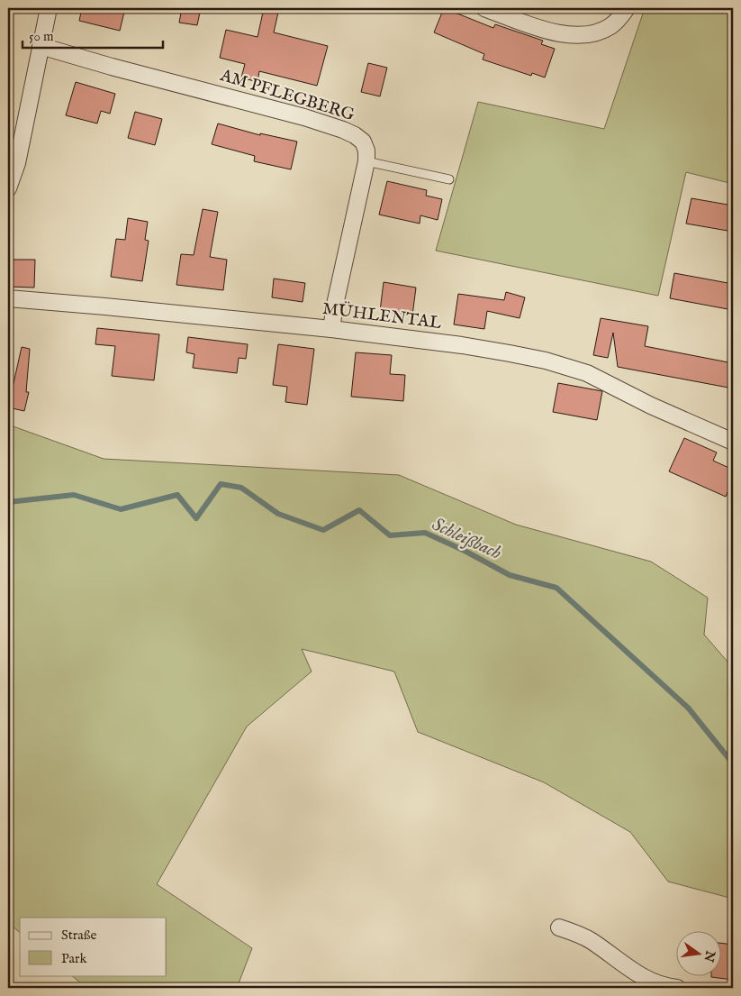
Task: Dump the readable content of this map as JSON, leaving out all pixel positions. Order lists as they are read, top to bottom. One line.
{"streets":{"street":["AM PFLEGBERG","MÜHLENTAL"]},"crossings":[["AM PFLEGBERG","MÜHLENTAL"]],"water":["Schleißbach"],"legend":["Straße","Park"],"scale_bar":"50 m","north":"right"}
